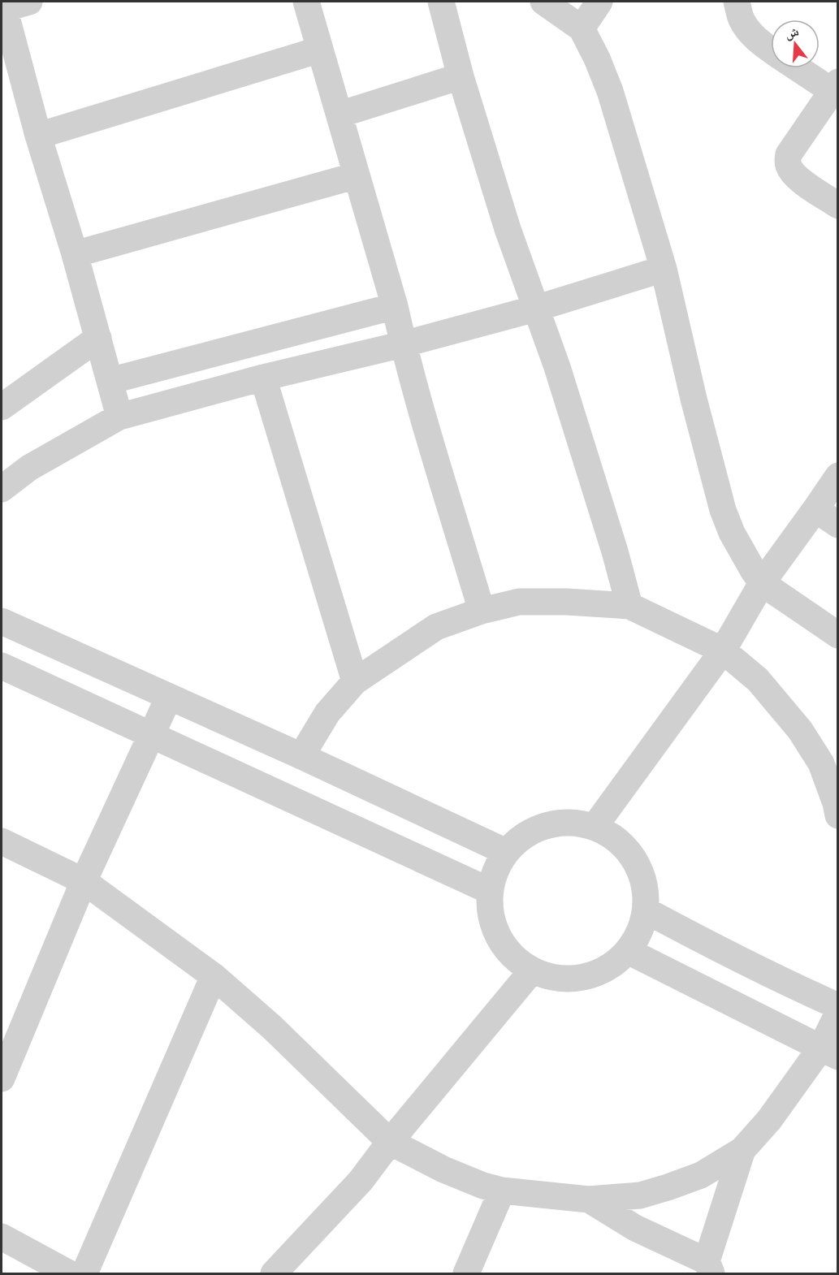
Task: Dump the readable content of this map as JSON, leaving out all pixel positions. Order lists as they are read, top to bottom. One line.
{"north":"top"}
